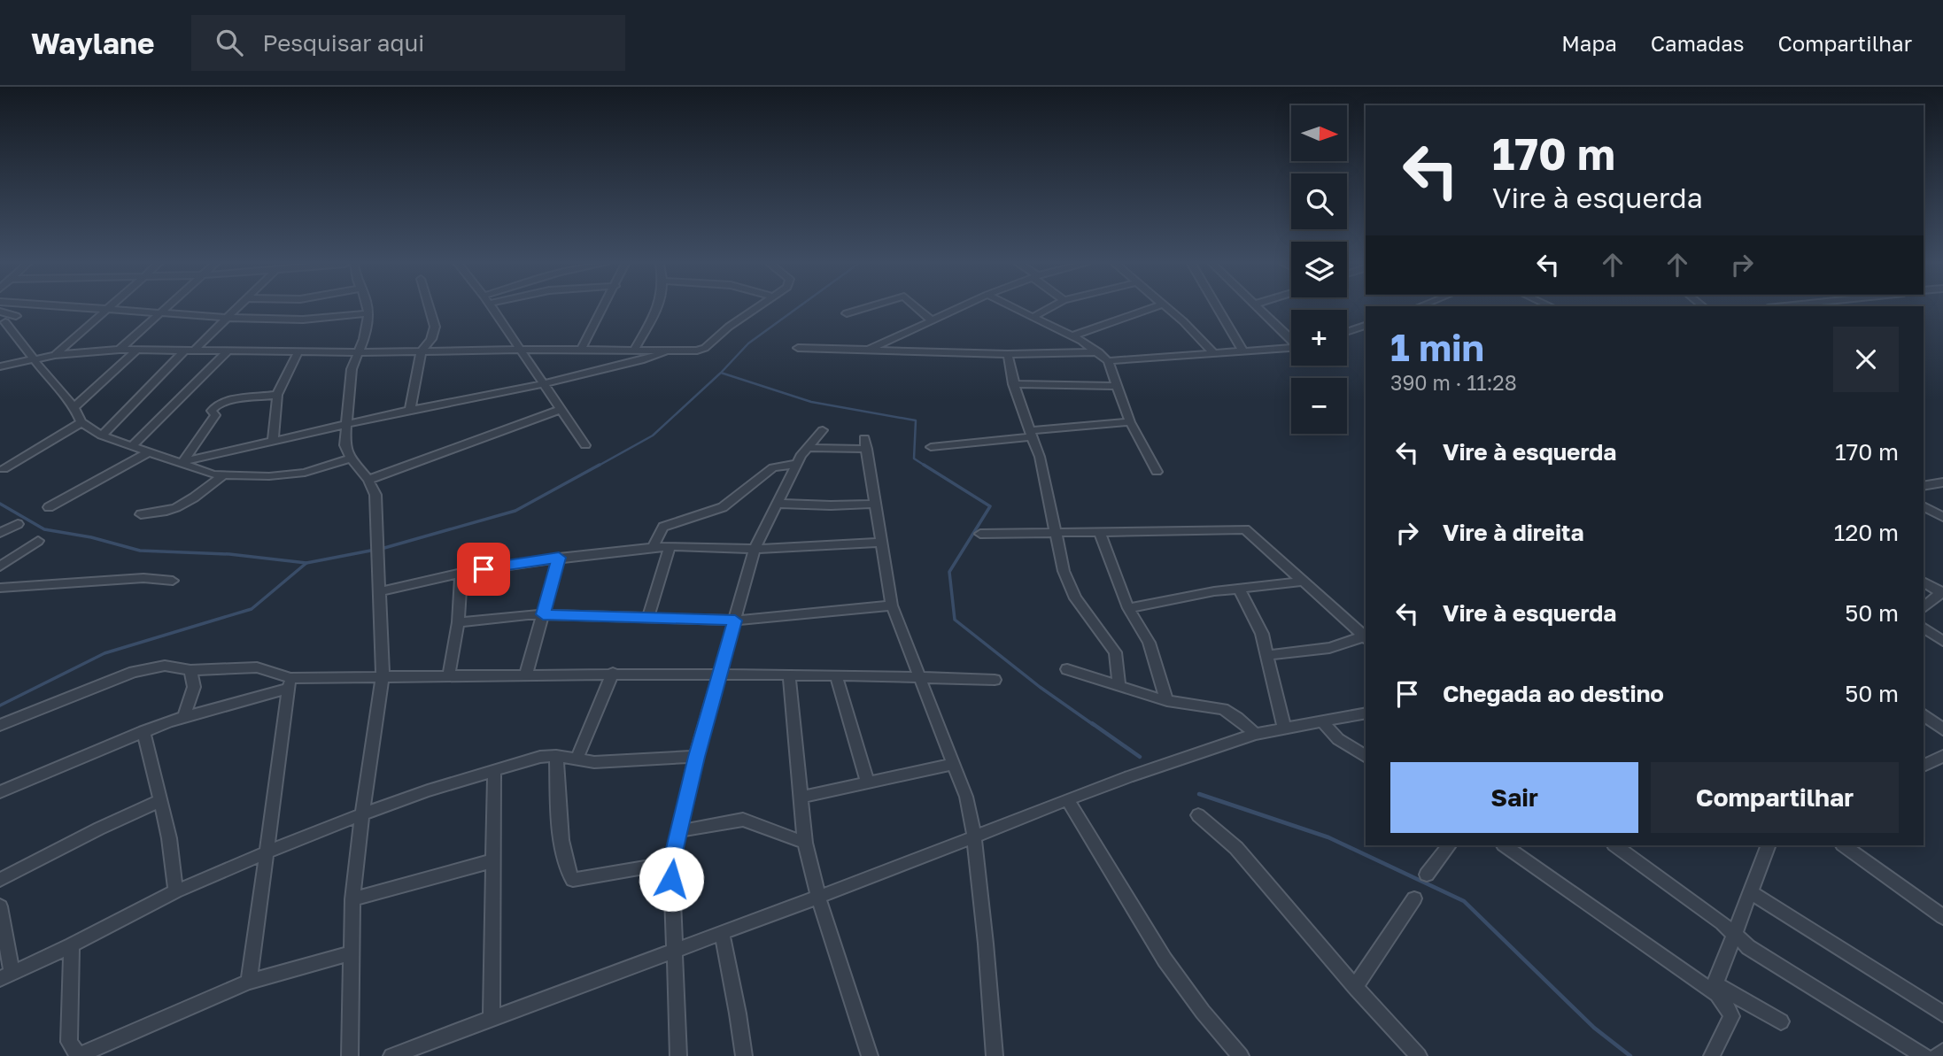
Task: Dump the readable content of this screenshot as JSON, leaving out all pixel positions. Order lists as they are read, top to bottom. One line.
{"north":"right","page":{"header":"Waylane","search":"Pesquisar aqui","nav":["Mapa","Camadas","Compartilhar"],"map_buttons":["+","−"],"turn":["170 m","Vire à esquerda"],"heading":["1 min","390 m · 11:28"],"list":[{"name":"Vire à esquerda","value":"170 m"},{"name":"Vire à direita","value":"120 m"},{"name":"Vire à esquerda","value":"50 m"},{"name":"Chegada ao destino","value":"50 m"}],"buttons":["Sair","Compartilhar"]}}
